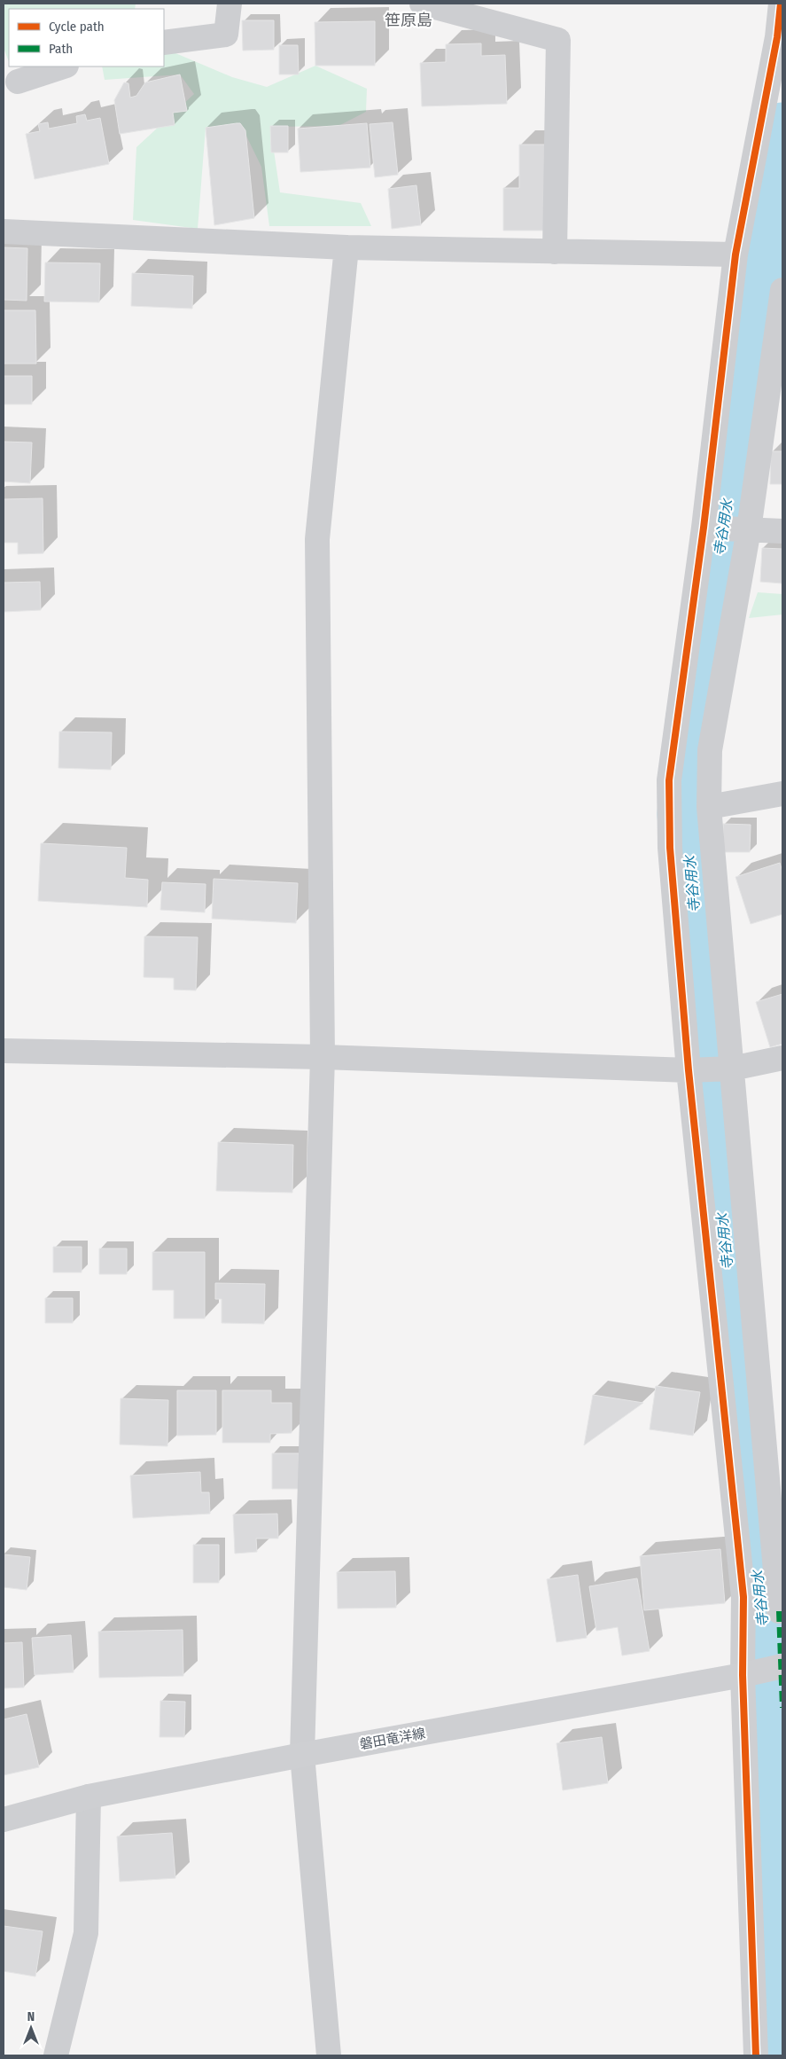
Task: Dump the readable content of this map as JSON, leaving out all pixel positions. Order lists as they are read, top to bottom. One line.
{"streets":{"main road":["磐田竜洋線"]},"districts":["笹原島"],"water":["寺谷用水"],"legend":["Cycle path","Path"],"north":"top"}
